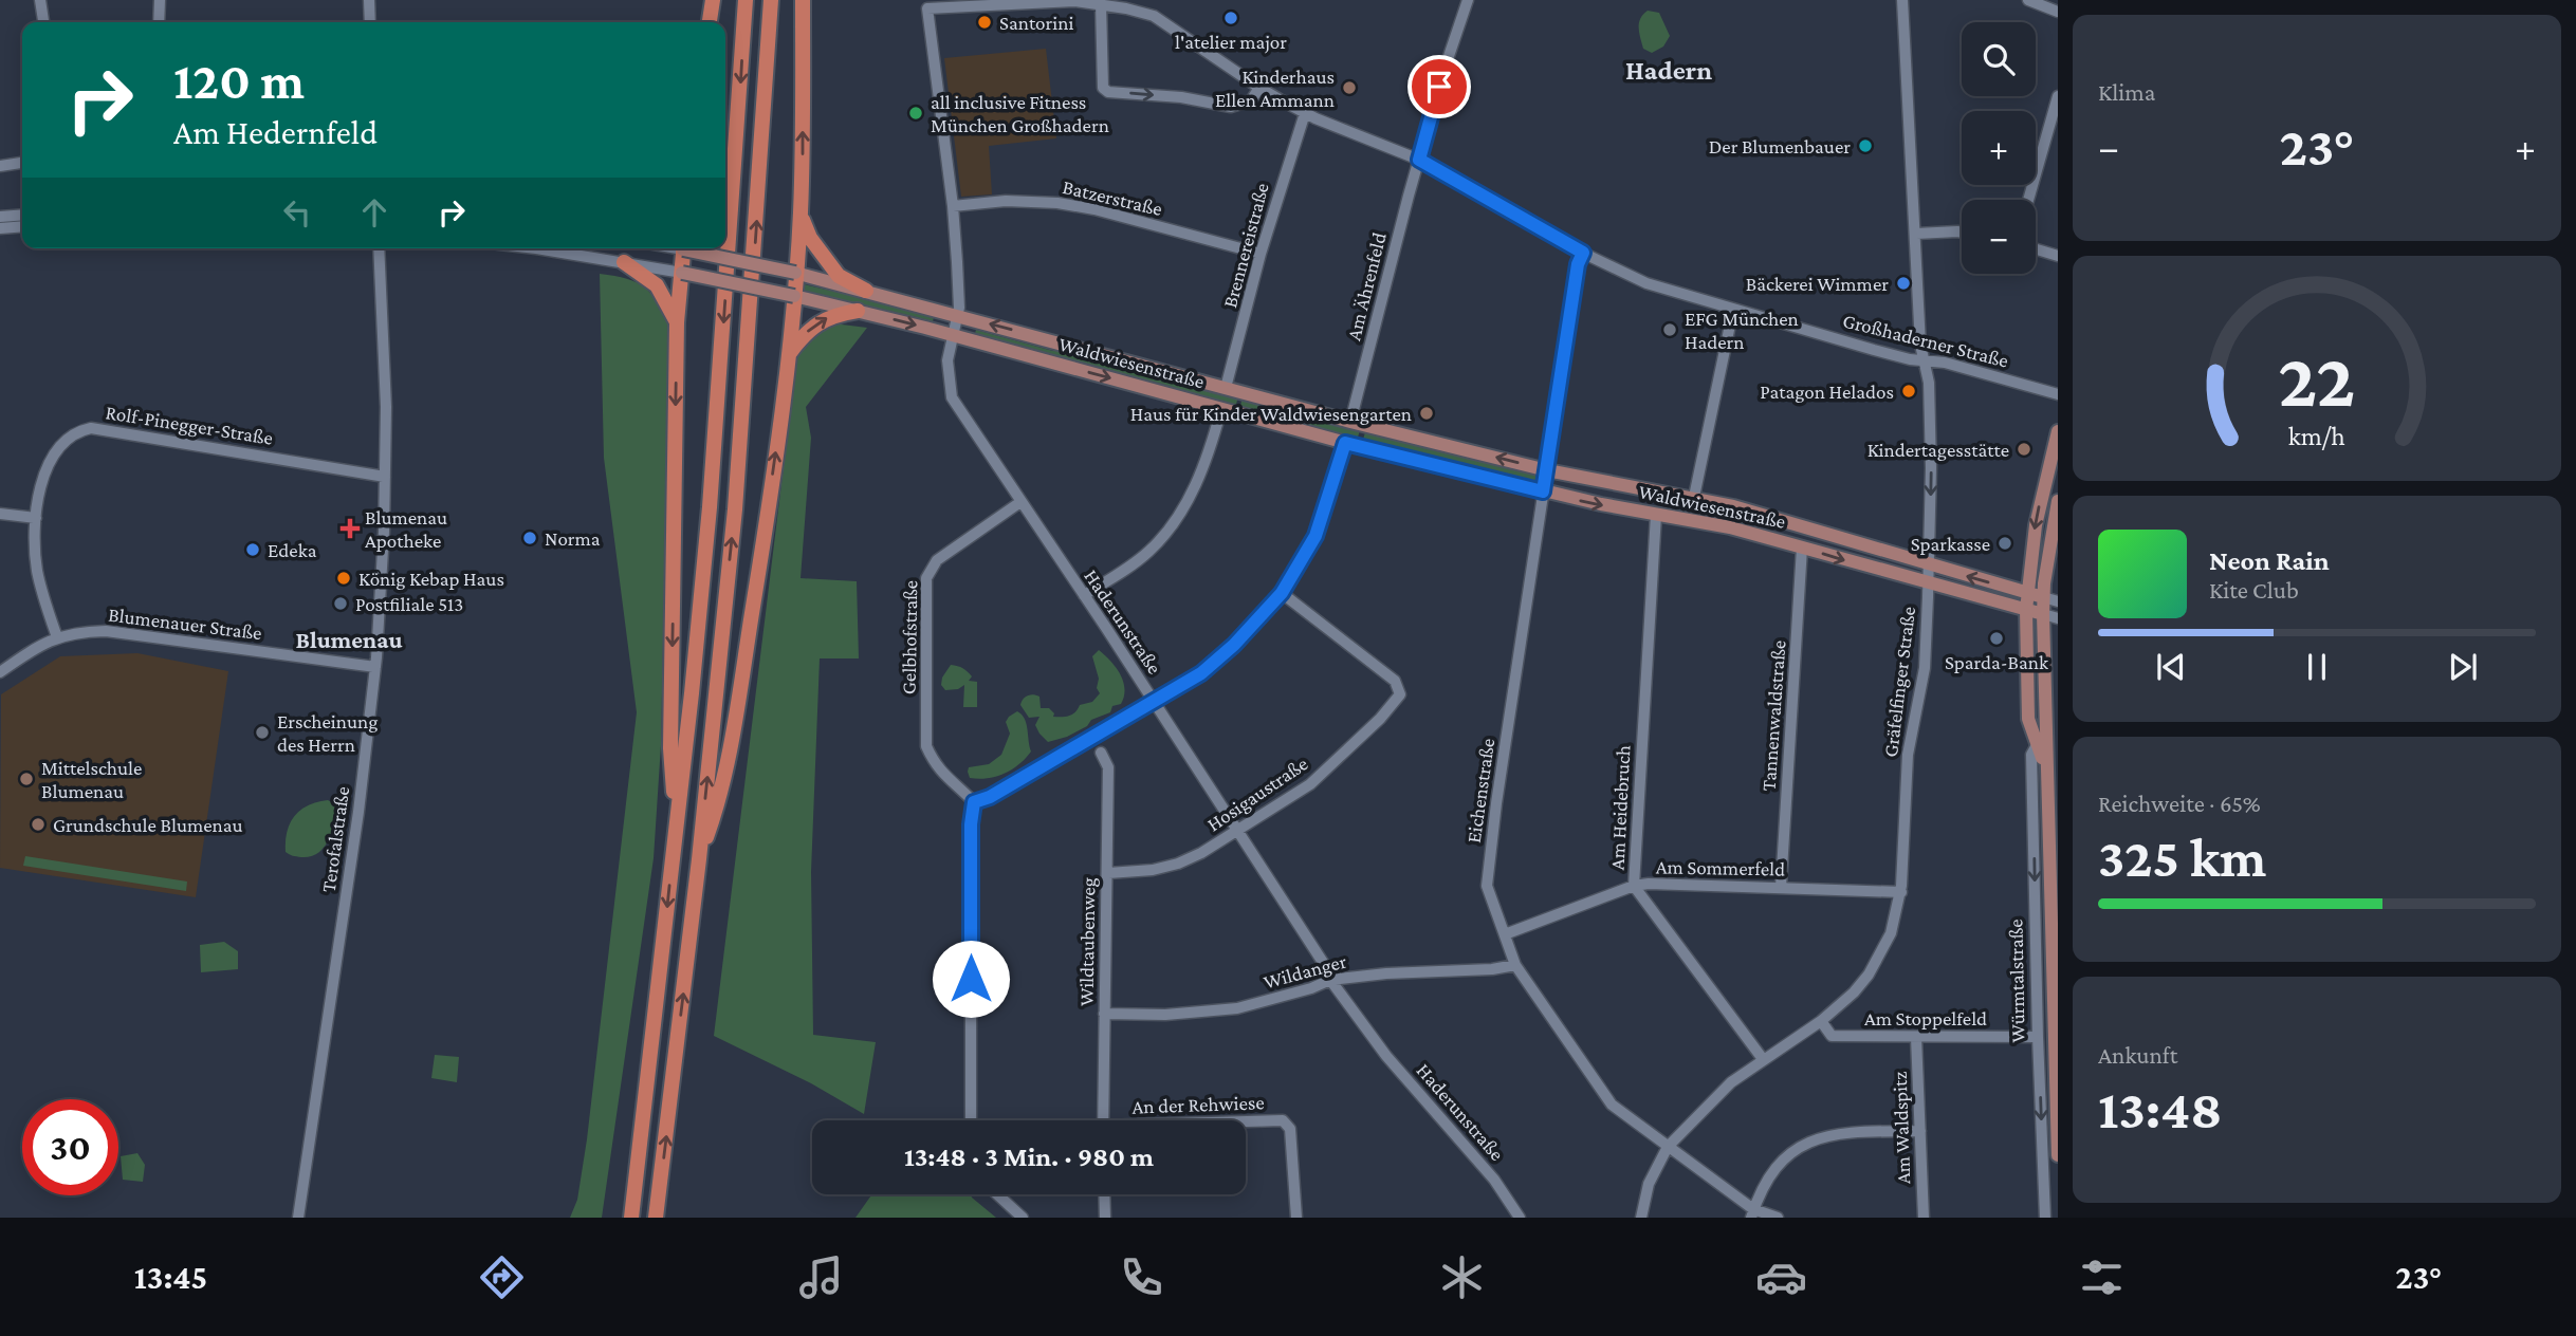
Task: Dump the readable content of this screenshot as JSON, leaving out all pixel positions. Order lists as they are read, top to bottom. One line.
{"streets":{"main road":["Waldwiesenstraße","Würmtalstraße"],"street":["Batzerstraße","Brennereistraße","Am Ährenfeld","Großhaderner Straße","Rolf-Pinegger-Straße","Haderunstraße","Blumenauer Straße","Gelbhofstraße","Gräfelfinger Straße","Tannenwaldstraße","Eichenstraße","Hosigaustraße","Am Heidebruch","Terofalstraße","Am Sommerfeld","Wildtaubenweg","Wildanger","Am Stoppelfeld","An der Rehwiese","Am Waldspitz"]},"crossings":[["Batzerstraße","Brennereistraße"],["Batzerstraße","Haderunstraße"],["Brennereistraße","Großhaderner Straße"],["Brennereistraße","Waldwiesenstraße"],["Am Ährenfeld","Großhaderner Straße"],["Am Ährenfeld","Waldwiesenstraße"],["Großhaderner Straße","Haderunstraße"],["Großhaderner Straße","Gräfelfinger Straße"],["Großhaderner Straße","Eichenstraße"],["Waldwiesenstraße","Haderunstraße"],["Waldwiesenstraße","Gräfelfinger Straße"],["Waldwiesenstraße","Tannenwaldstraße"],["Waldwiesenstraße","Eichenstraße"],["Waldwiesenstraße","Am Heidebruch"],["Waldwiesenstraße","Würmtalstraße"],["Rolf-Pinegger-Straße","Blumenauer Straße"],["Rolf-Pinegger-Straße","Terofalstraße"],["Haderunstraße","Gelbhofstraße"],["Haderunstraße","Hosigaustraße"],["Haderunstraße","Wildanger"],["Blumenauer Straße","Terofalstraße"],["Gräfelfinger Straße","Eichenstraße"],["Gräfelfinger Straße","Am Heidebruch"],["Gräfelfinger Straße","Am Sommerfeld"],["Gräfelfinger Straße","Am Stoppelfeld"],["Tannenwaldstraße","Am Sommerfeld"],["Eichenstraße","Am Sommerfeld"],["Eichenstraße","Wildanger"],["Hosigaustraße","Wildtaubenweg"],["Am Heidebruch","Am Sommerfeld"],["Wildtaubenweg","Wildanger"],["Würmtalstraße","Am Stoppelfeld"],["Am Stoppelfeld","Am Waldspitz"]],"districts":["Hadern","Blumenau"],"places":{"other":["l'atelier major","Santorini","Kinderhaus Ellen Ammann","all inclusive Fitness München Großhadern","Der Blumenbauer","Bäckerei Wimmer","EFG München Hadern","Patagon Helados","Haus für Kinder Waldwiesengarten","Kindertagesstätte","Norma","Sparkasse","Edeka","König Kebap Haus","Postfiliale 513","Sparda-Bank","Erscheinung des Herrn","Mittelschule Blumenau","Grundschule Blumenau"],"health":["Blumenau Apotheke"]},"page":{"tile":["Klima",["Reichweite · 65%","325 km"],["Ankunft","13:48"]],"map_buttons":["+","−"],"turn":["120 m","Am Hedernfeld"],"heat":["−","23°","+"],"song":["Neon Rain","Kite Club"],"limit":"30","trip":"13:48 · 3 Min. · 980 m","tabs":["13:45","23°"],"gauge":["22","km/h"]}}
